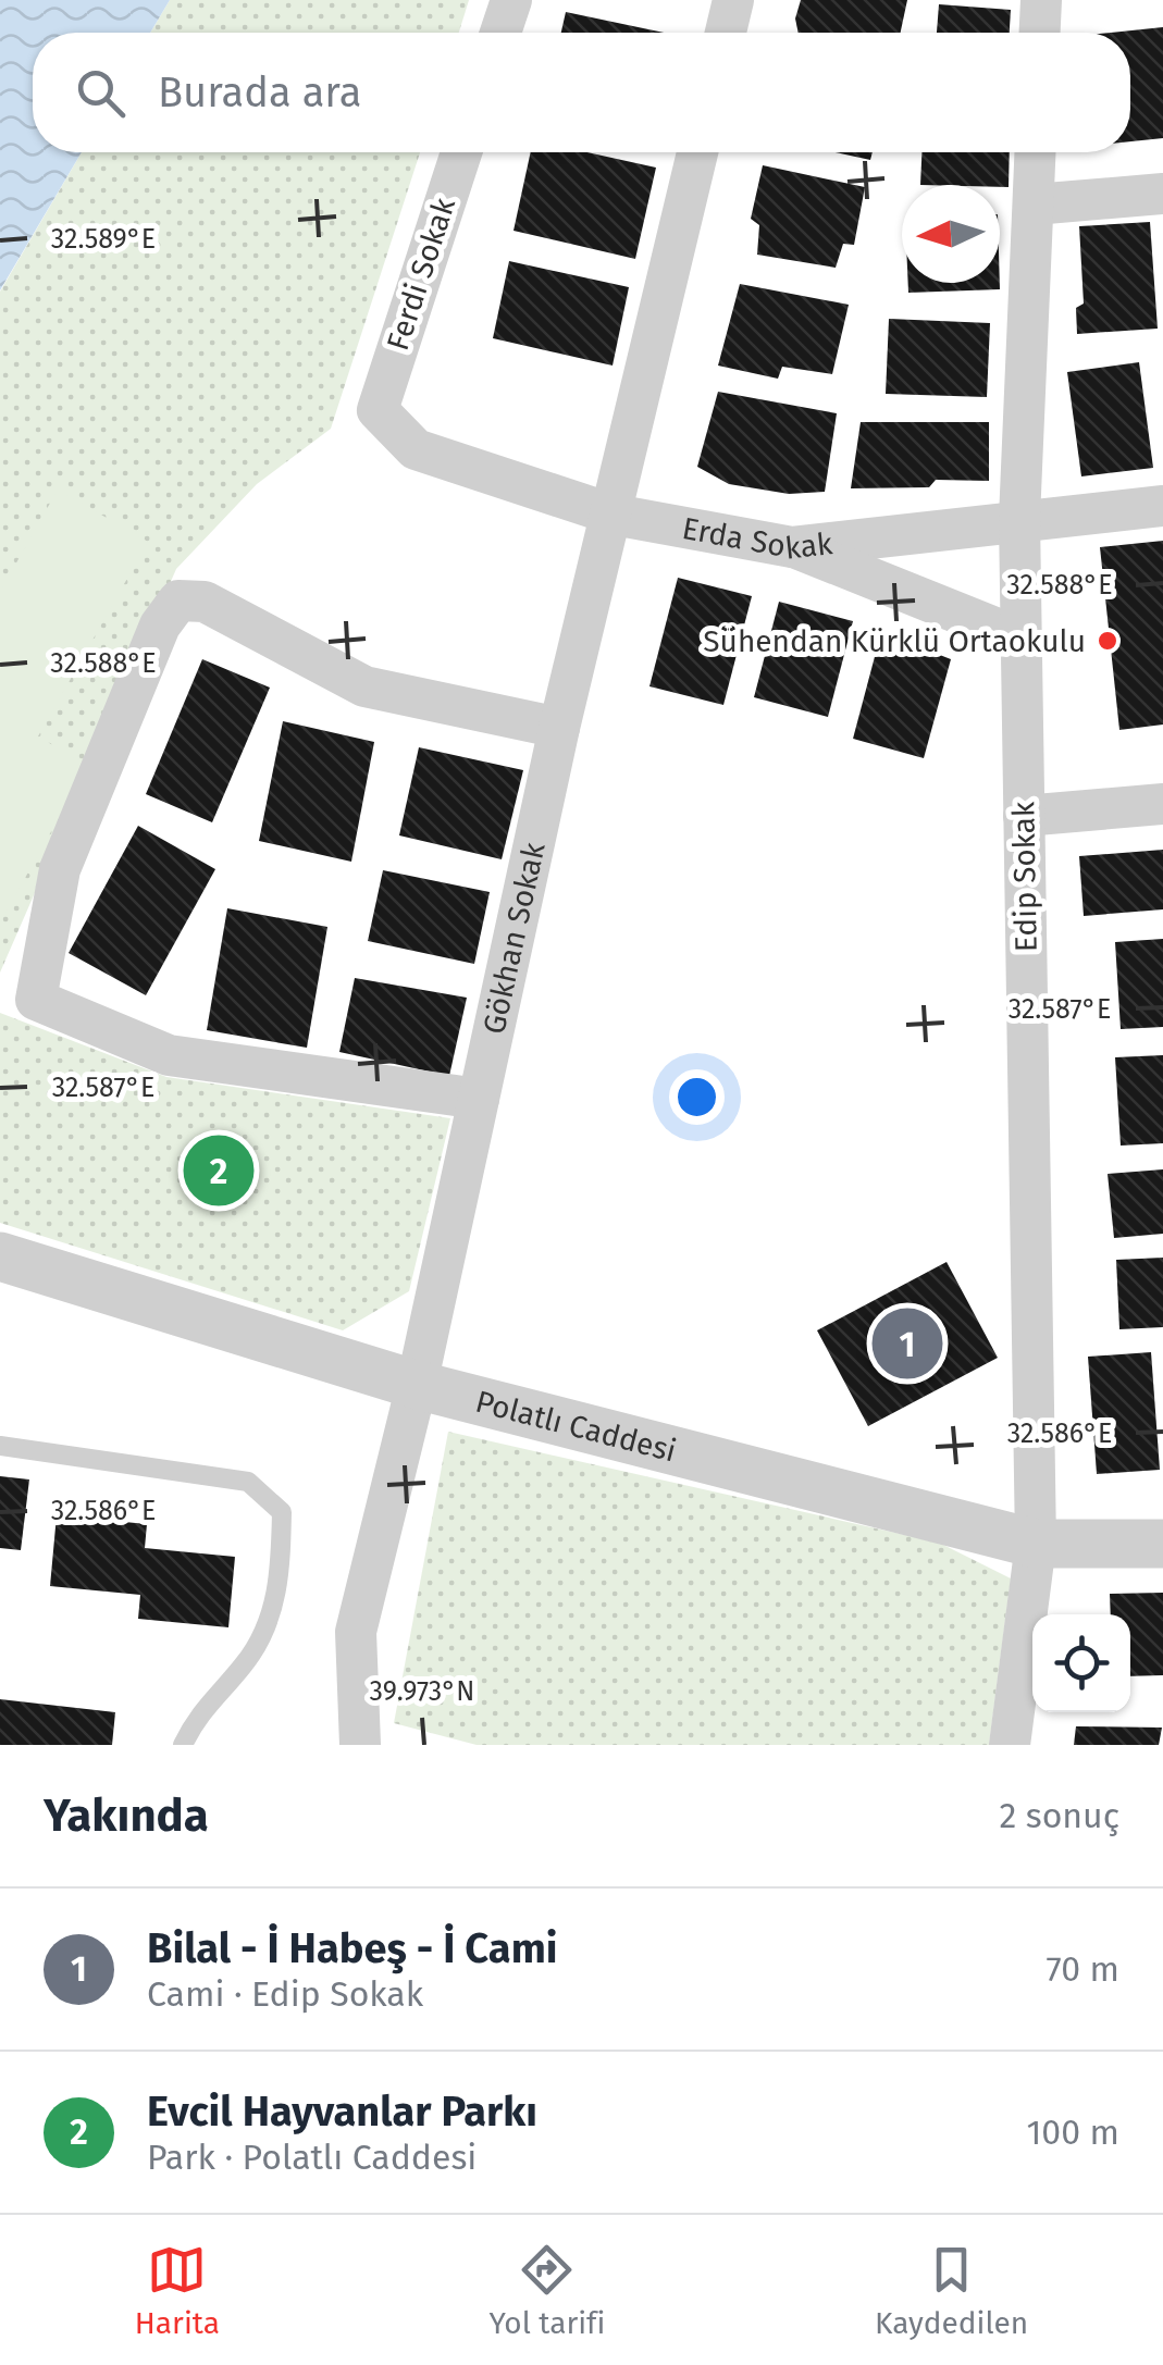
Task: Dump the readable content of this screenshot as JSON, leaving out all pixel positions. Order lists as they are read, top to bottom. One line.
{"streets":{"street":["Ferdi Sokak","Erda Sokak","Edip Sokak","Gökhan Sokak","Polatlı Caddesi"]},"crossings":[["Ferdi Sokak","Erda Sokak"],["Erda Sokak","Edip Sokak"],["Erda Sokak","Gökhan Sokak"],["Edip Sokak","Polatlı Caddesi"],["Gökhan Sokak","Polatlı Caddesi"]],"places":["Sühendan Kürklü Ortaokulu"],"north":"left","page":{"search":"Burada ara","pins":["2","1"],"heading":["Yakında","2 sonuç"],"list":[{"mark":"1","name":"Bilal - İ Habeş - İ Cami","note":"Cami · Edip Sokak","value":"70 m"},{"mark":"2","name":"Evcil Hayvanlar Parkı","note":"Park · Polatlı Caddesi","value":"100 m"}],"nav":["Harita","Yol tarifi","Kaydedilen"]},"coordinates":["32.589°E","32.588°E","32.587°E","32.586°E","39.973°N"]}
